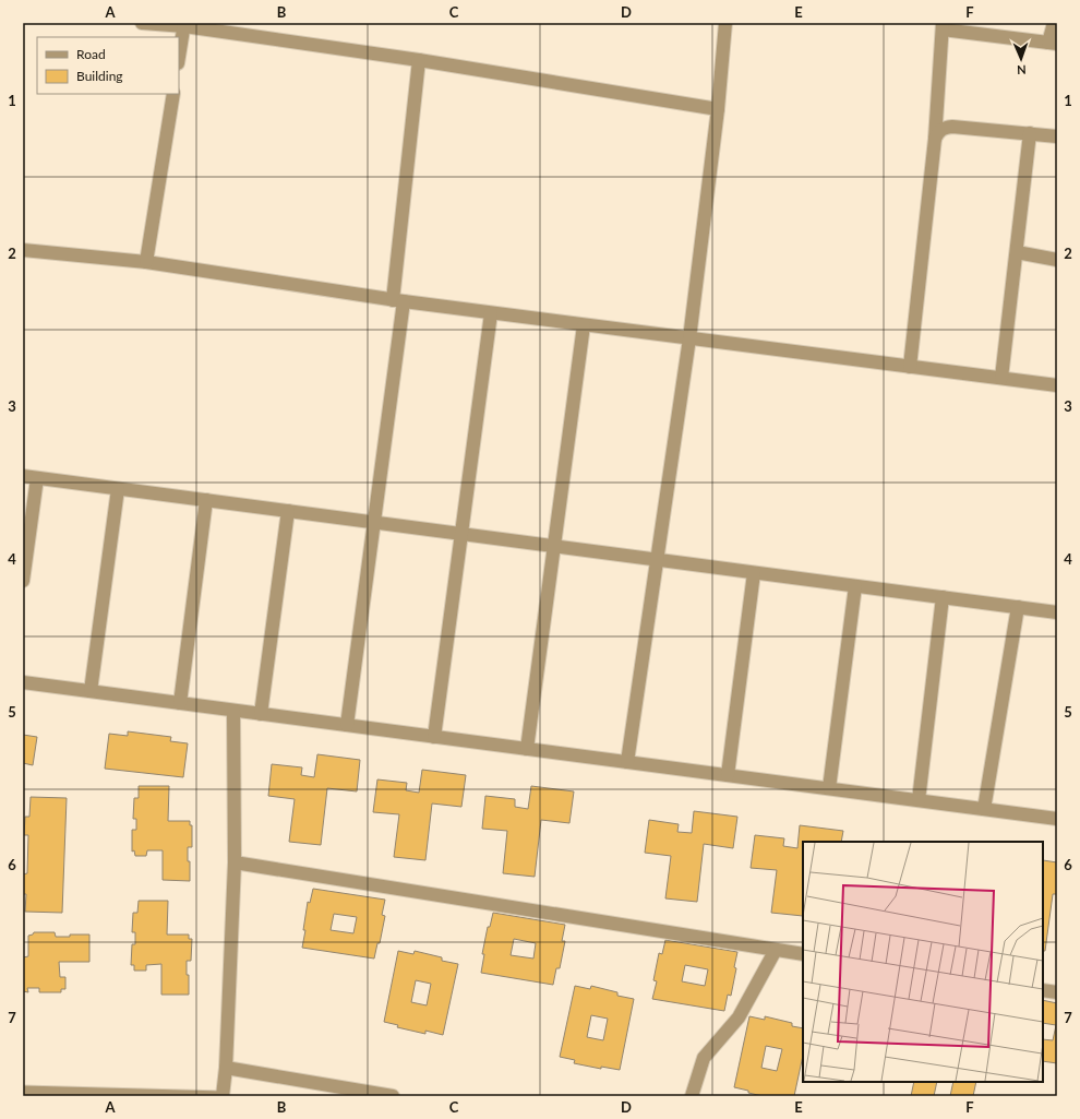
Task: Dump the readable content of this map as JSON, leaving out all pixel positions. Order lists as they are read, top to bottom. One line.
{"legend":["Road","Building"],"north":"bottom","grid":{"columns":["A","B","C","D","E","F"],"rows":["1","2","3","4","5","6","7"]}}
